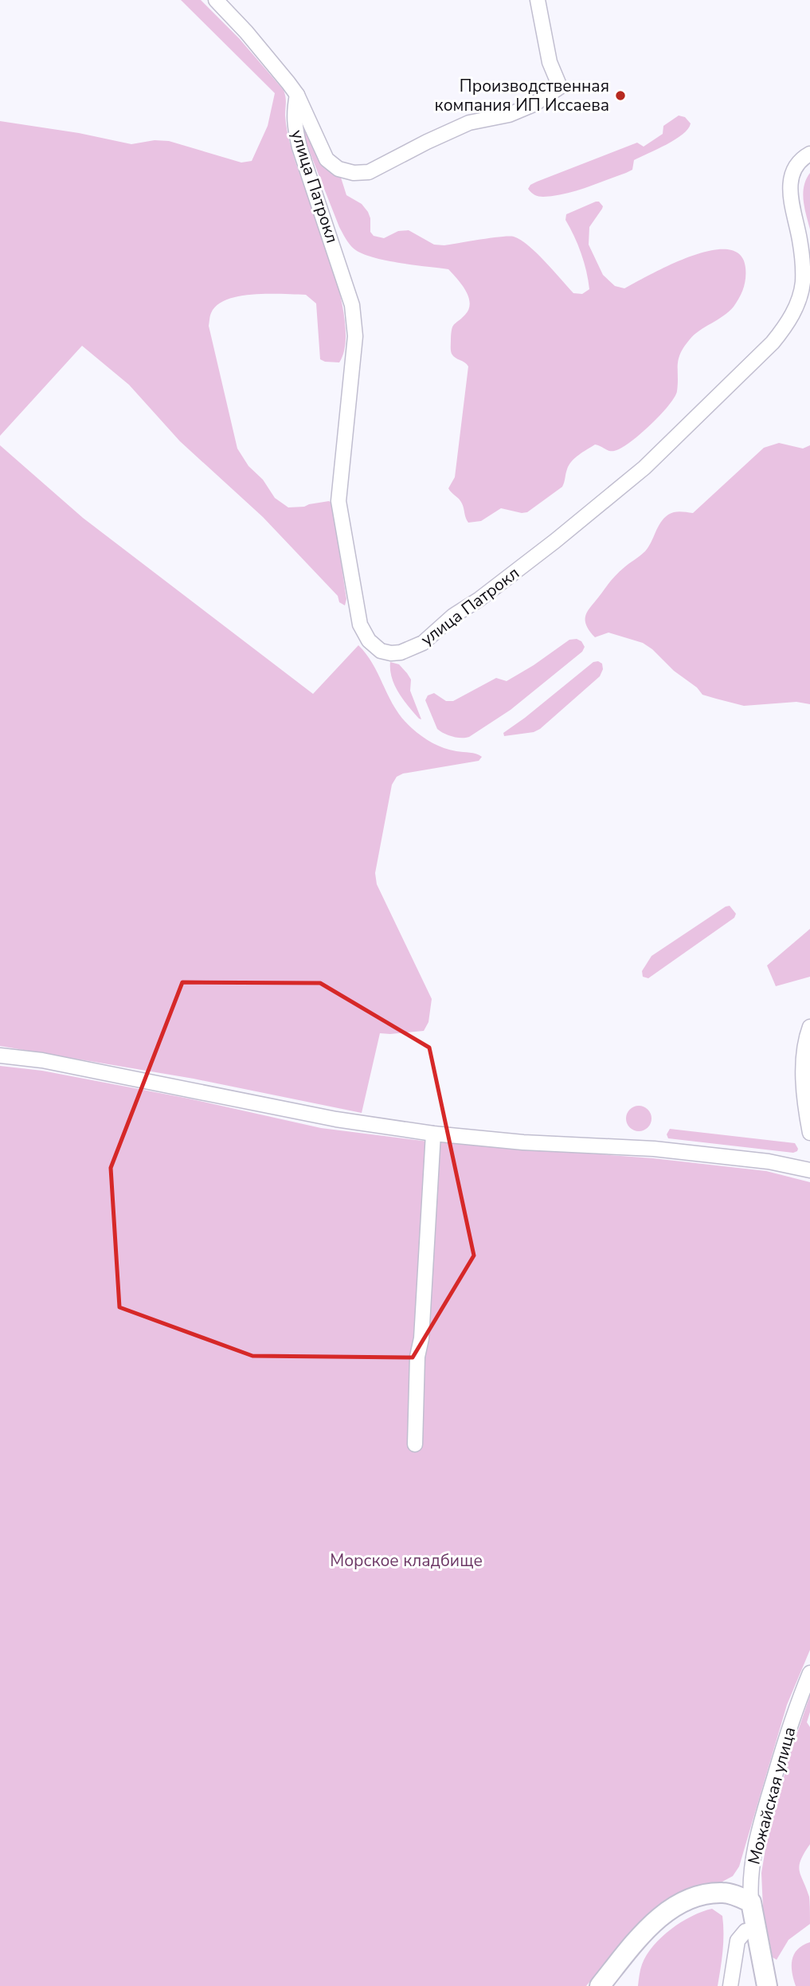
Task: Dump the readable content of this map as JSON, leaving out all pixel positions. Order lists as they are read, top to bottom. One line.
{"streets":{"main road":["Можайская улица"],"street":["улица Патрокл"]},"parks":["Морское кладбище"],"places":["Производственная компания ИП Иссаева"]}
